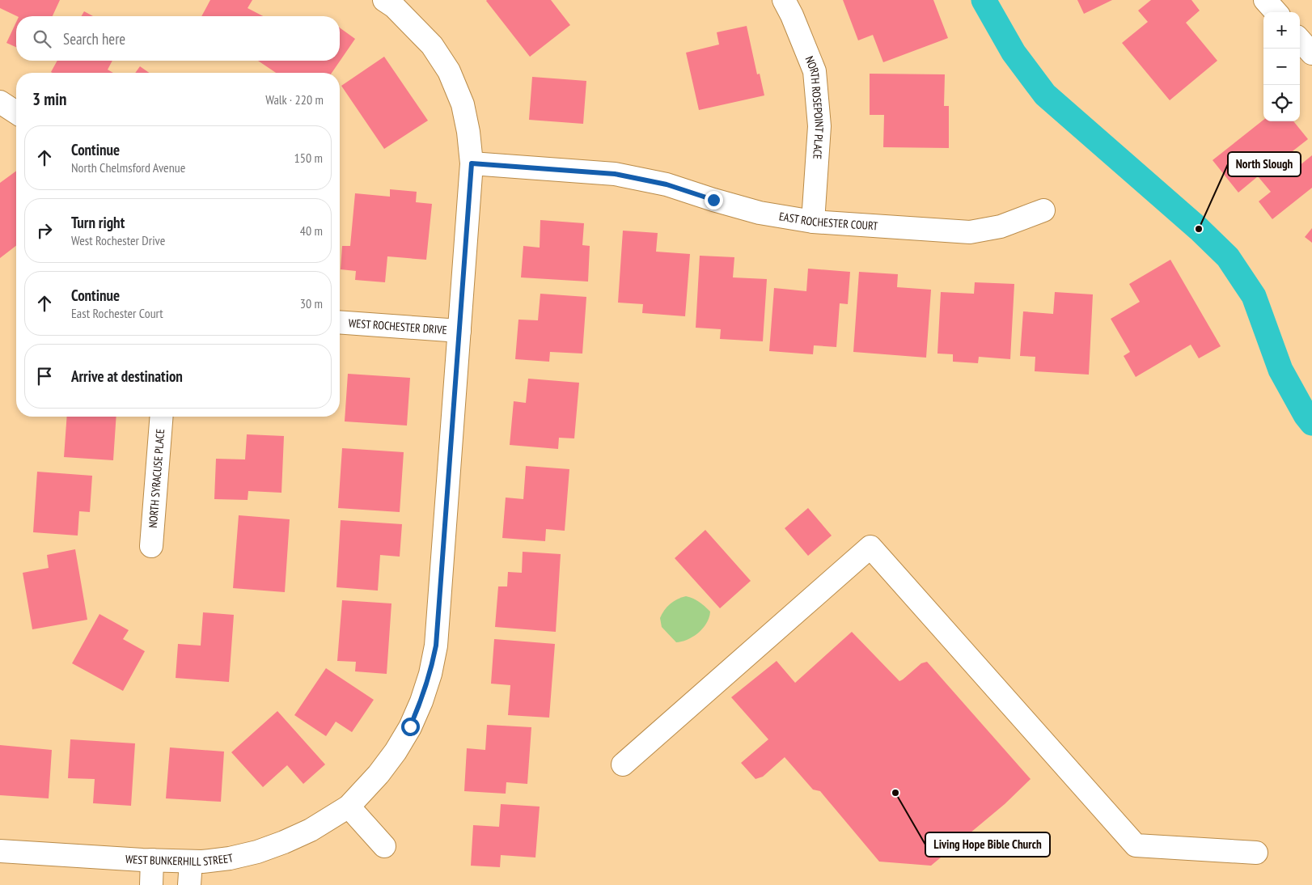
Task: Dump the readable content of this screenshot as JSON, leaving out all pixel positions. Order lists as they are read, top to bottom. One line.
{"streets":{"street":["NORTH ROSEPOINT PLACE","EAST ROCHESTER COURT","WEST ROCHESTER DRIVE","NORTH SYRACUSE PLACE","WEST BUNKERHILL STREET"]},"crossings":[["NORTH ROSEPOINT PLACE","EAST ROCHESTER COURT"],["EAST ROCHESTER COURT","WEST BUNKERHILL STREET"],["WEST ROCHESTER DRIVE","WEST BUNKERHILL STREET"]],"places":["North Slough","Living Hope Bible Church"],"page":{"map_buttons":["+","−"],"search":"Search here","heading":["3 min","Walk · 220 m"],"list":[["Continue","North Chelmsford Avenue","150 m"],["Turn right","West Rochester Drive","40 m"],["Continue","East Rochester Court","30 m"],"Arrive at destination"]}}
